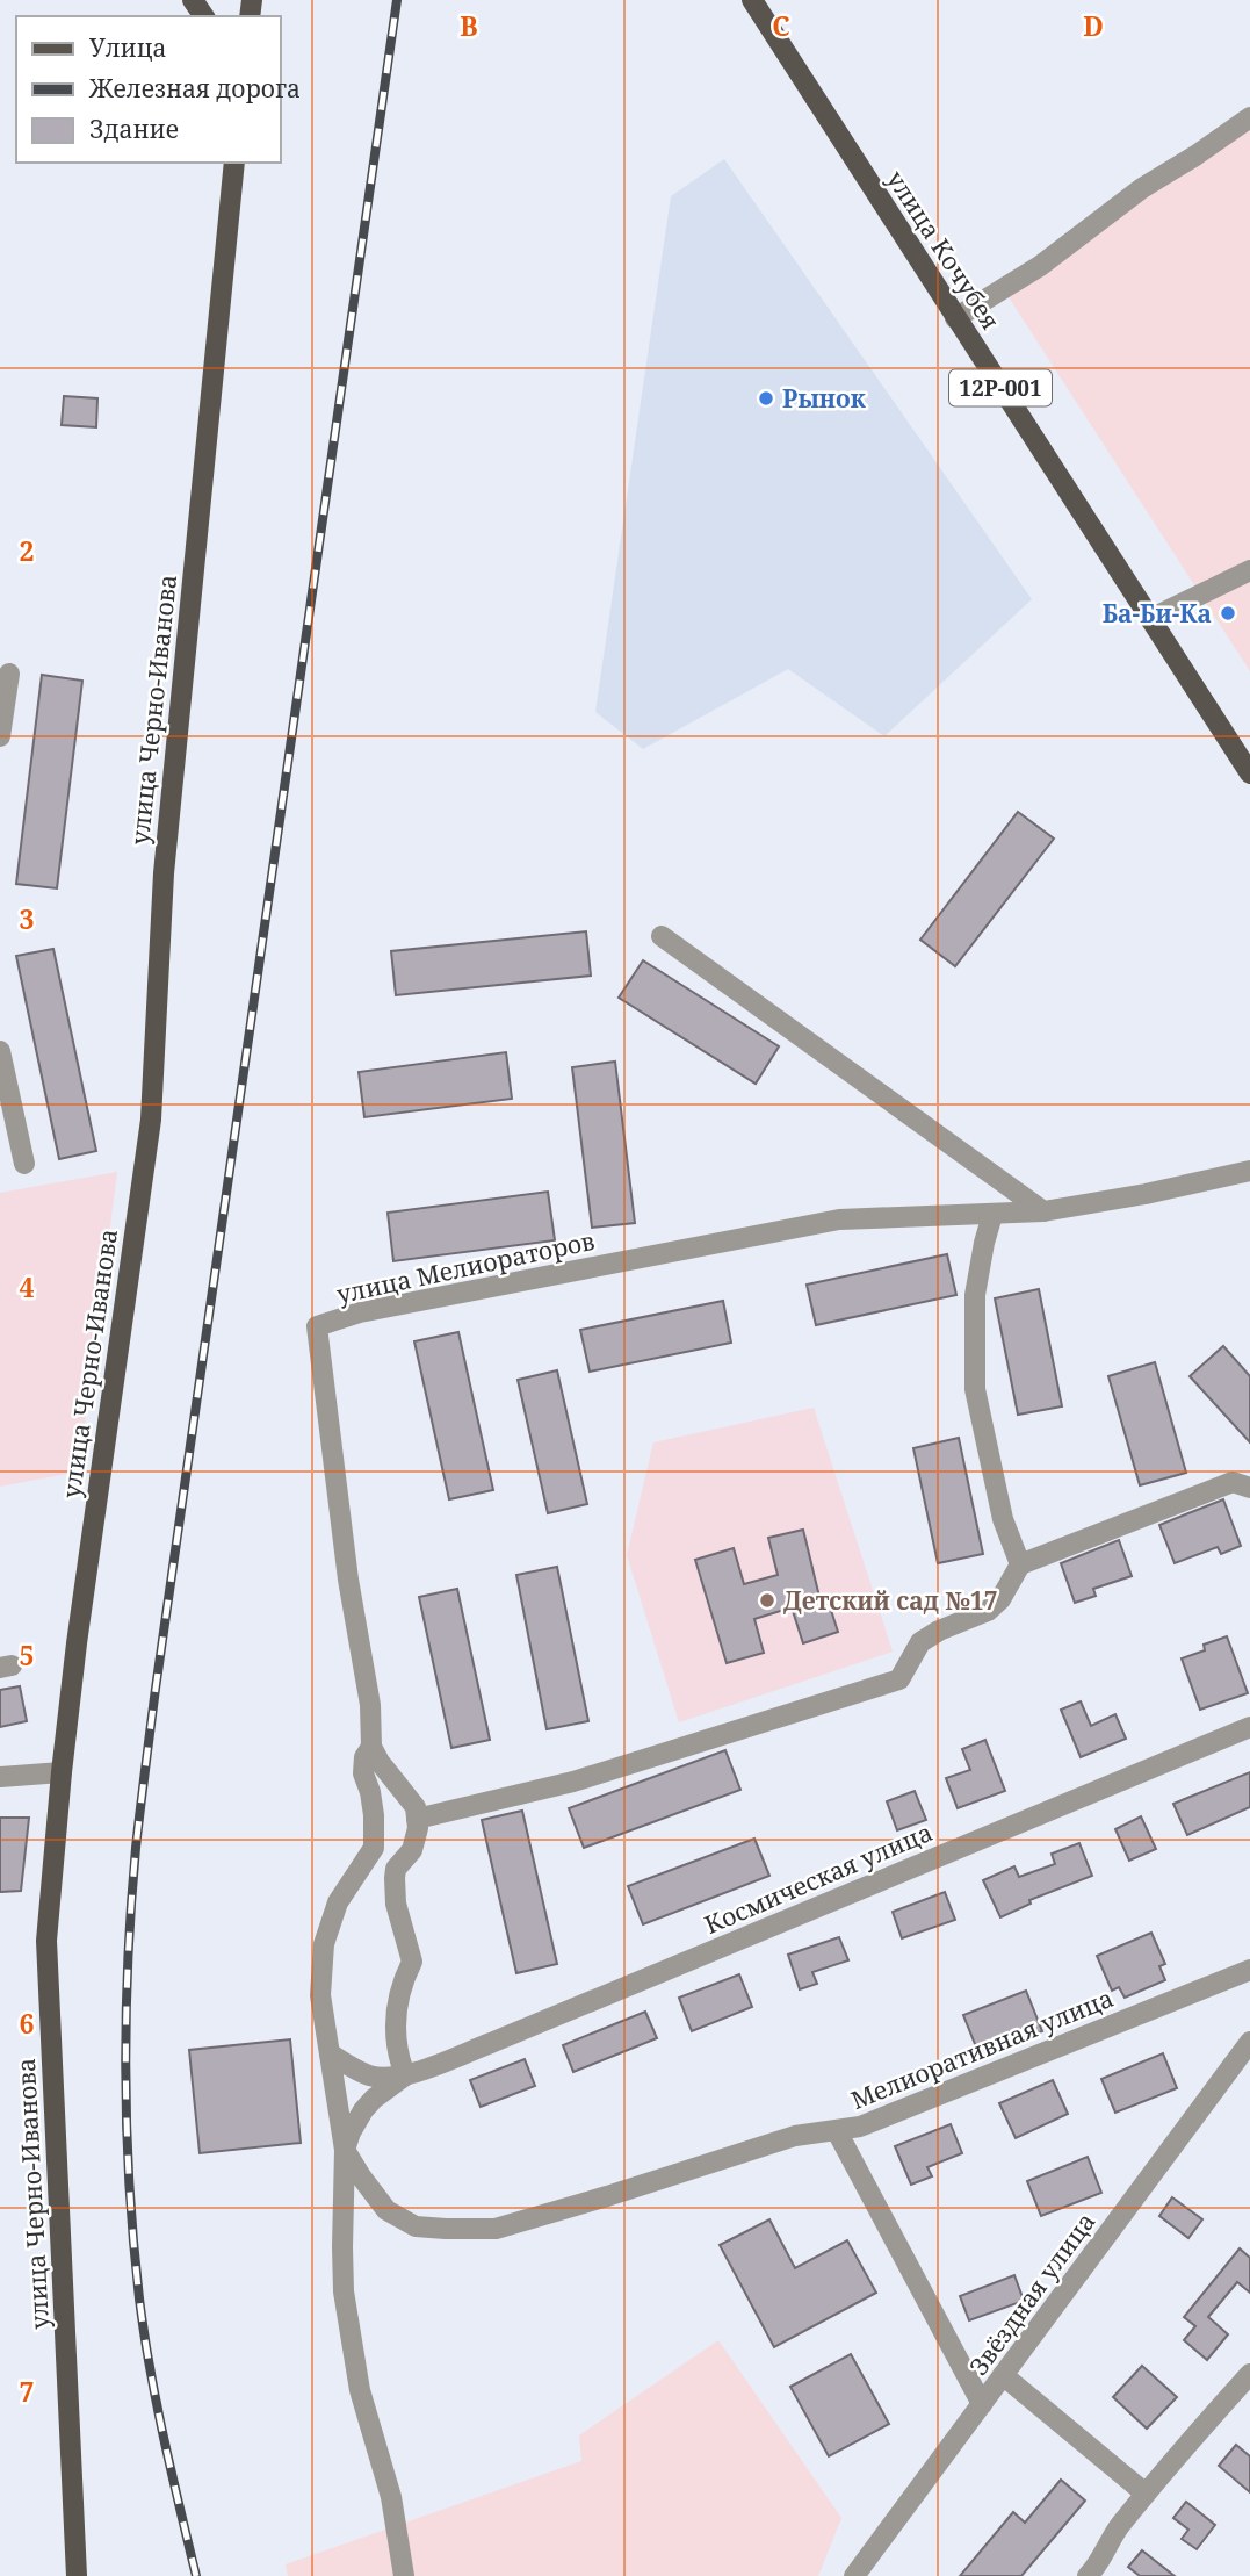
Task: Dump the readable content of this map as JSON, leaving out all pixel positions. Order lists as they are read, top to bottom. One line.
{"streets":{"main road":["улица Кочубея","12Р-001","улица Черно-Иванова"],"street":["улица Мелиораторов","Космическая улица","Мелиоративная улица","Звёздная улица"]},"places":["Рынок","Ба-Би-Ка","Детский сад №17"],"legend":["Улица","Железная дорога","Здание"],"grid":{"columns":["B","C","D"],"rows":["2","3","4","5","6","7"]}}
